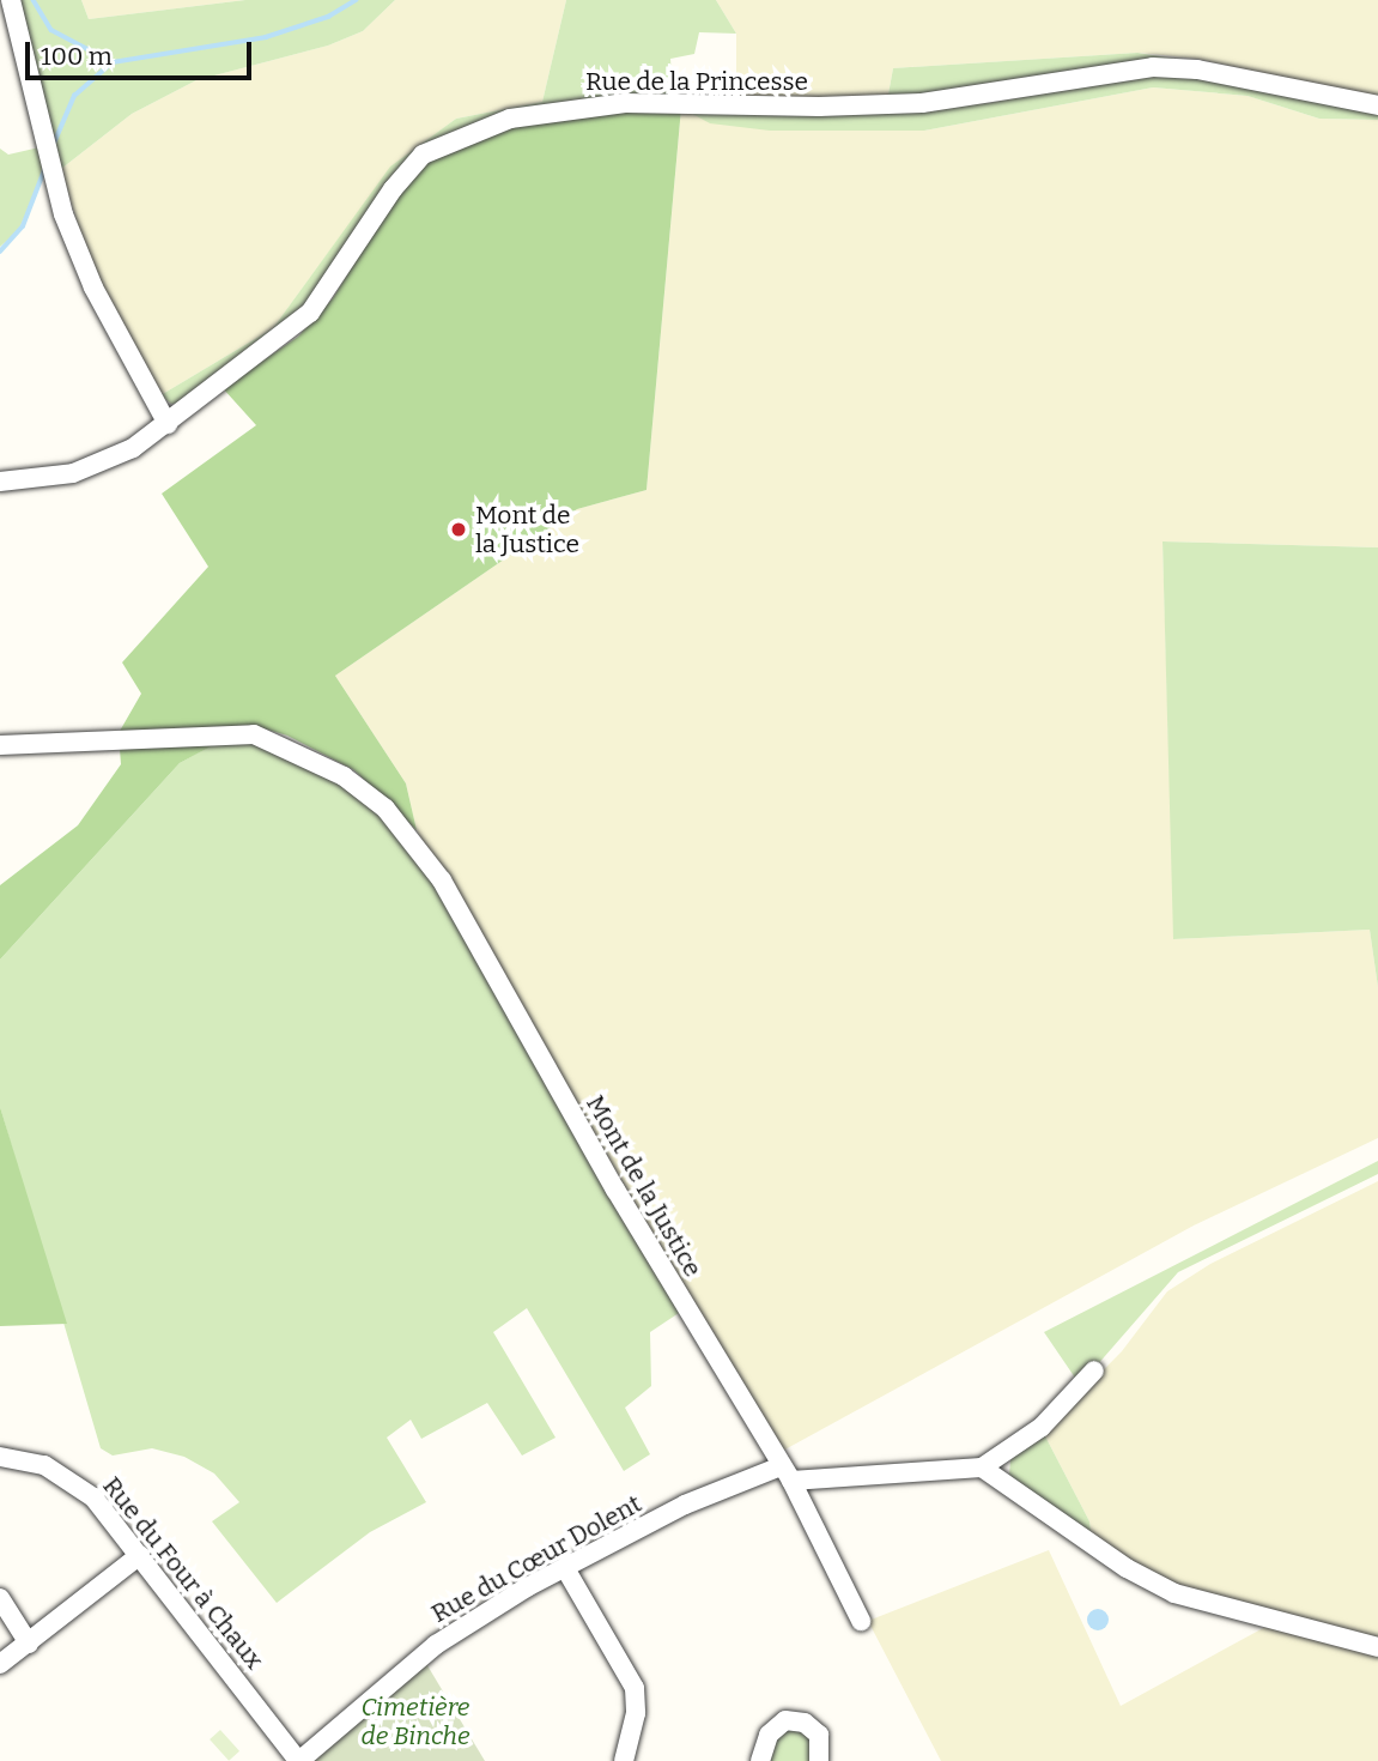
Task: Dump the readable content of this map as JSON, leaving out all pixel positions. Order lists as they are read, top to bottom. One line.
{"streets":{"street":["Rue de la Princesse","Mont de la Justice","Rue du Cœur Dolent","Rue du Four à Chaux"]},"crossings":[["Mont de la Justice","Rue du Cœur Dolent"],["Rue du Cœur Dolent","Rue du Four à Chaux"]],"parks":["Cimetière de Binche"],"places":["Mont de la Justice"],"scale_bar":"100 m"}
